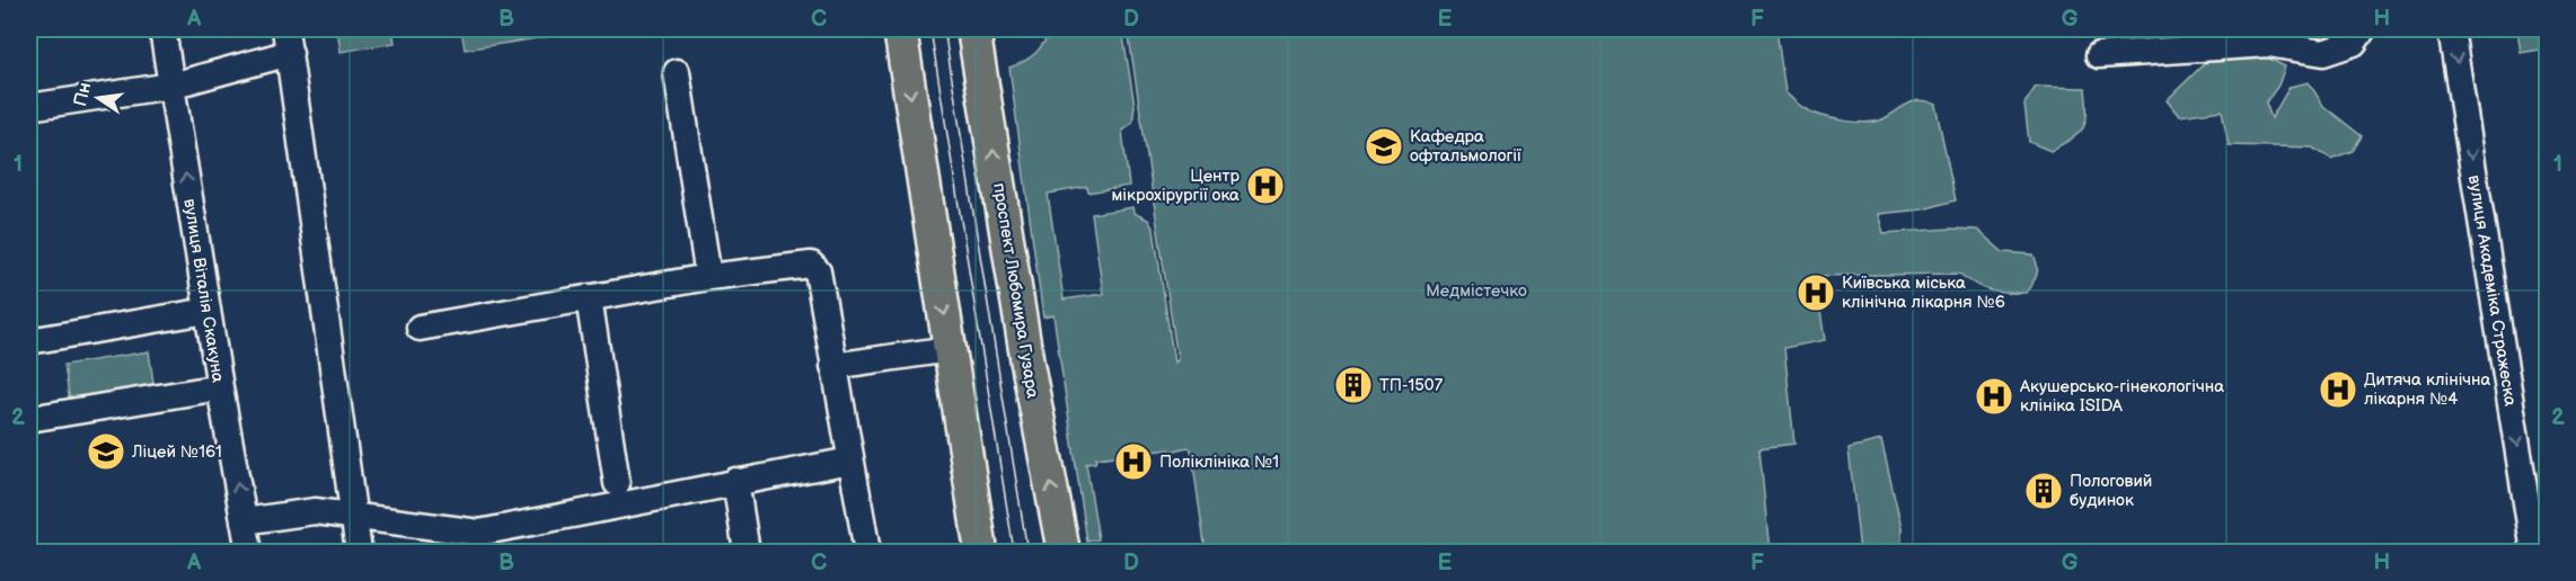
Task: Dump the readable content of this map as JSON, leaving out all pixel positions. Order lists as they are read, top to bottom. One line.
{"streets":{"main road":["проспект Любомира Гузара"],"street":["вулиця Віталія Скакуна","вулиця Академіка Стражеска"]},"one_way":["вулиця Академіка Стражеска"],"parks":["Медмістечко"],"places":{"school or university":["Кафедра офтальмології","Ліцей №161"],"hospital":["Центр мікрохірургії ока","Київська міська клінічна лікарня №6","Дитяча клінічна лікарня №4","Акушерсько-гінекологічна клініка ISIDA","Поліклініка №1"],"building":["ТП-1507","Пологовий будинок"]},"north":"left","grid":{"columns":["A","B","C","D","E","F","G","H"],"rows":["1","2"]}}
